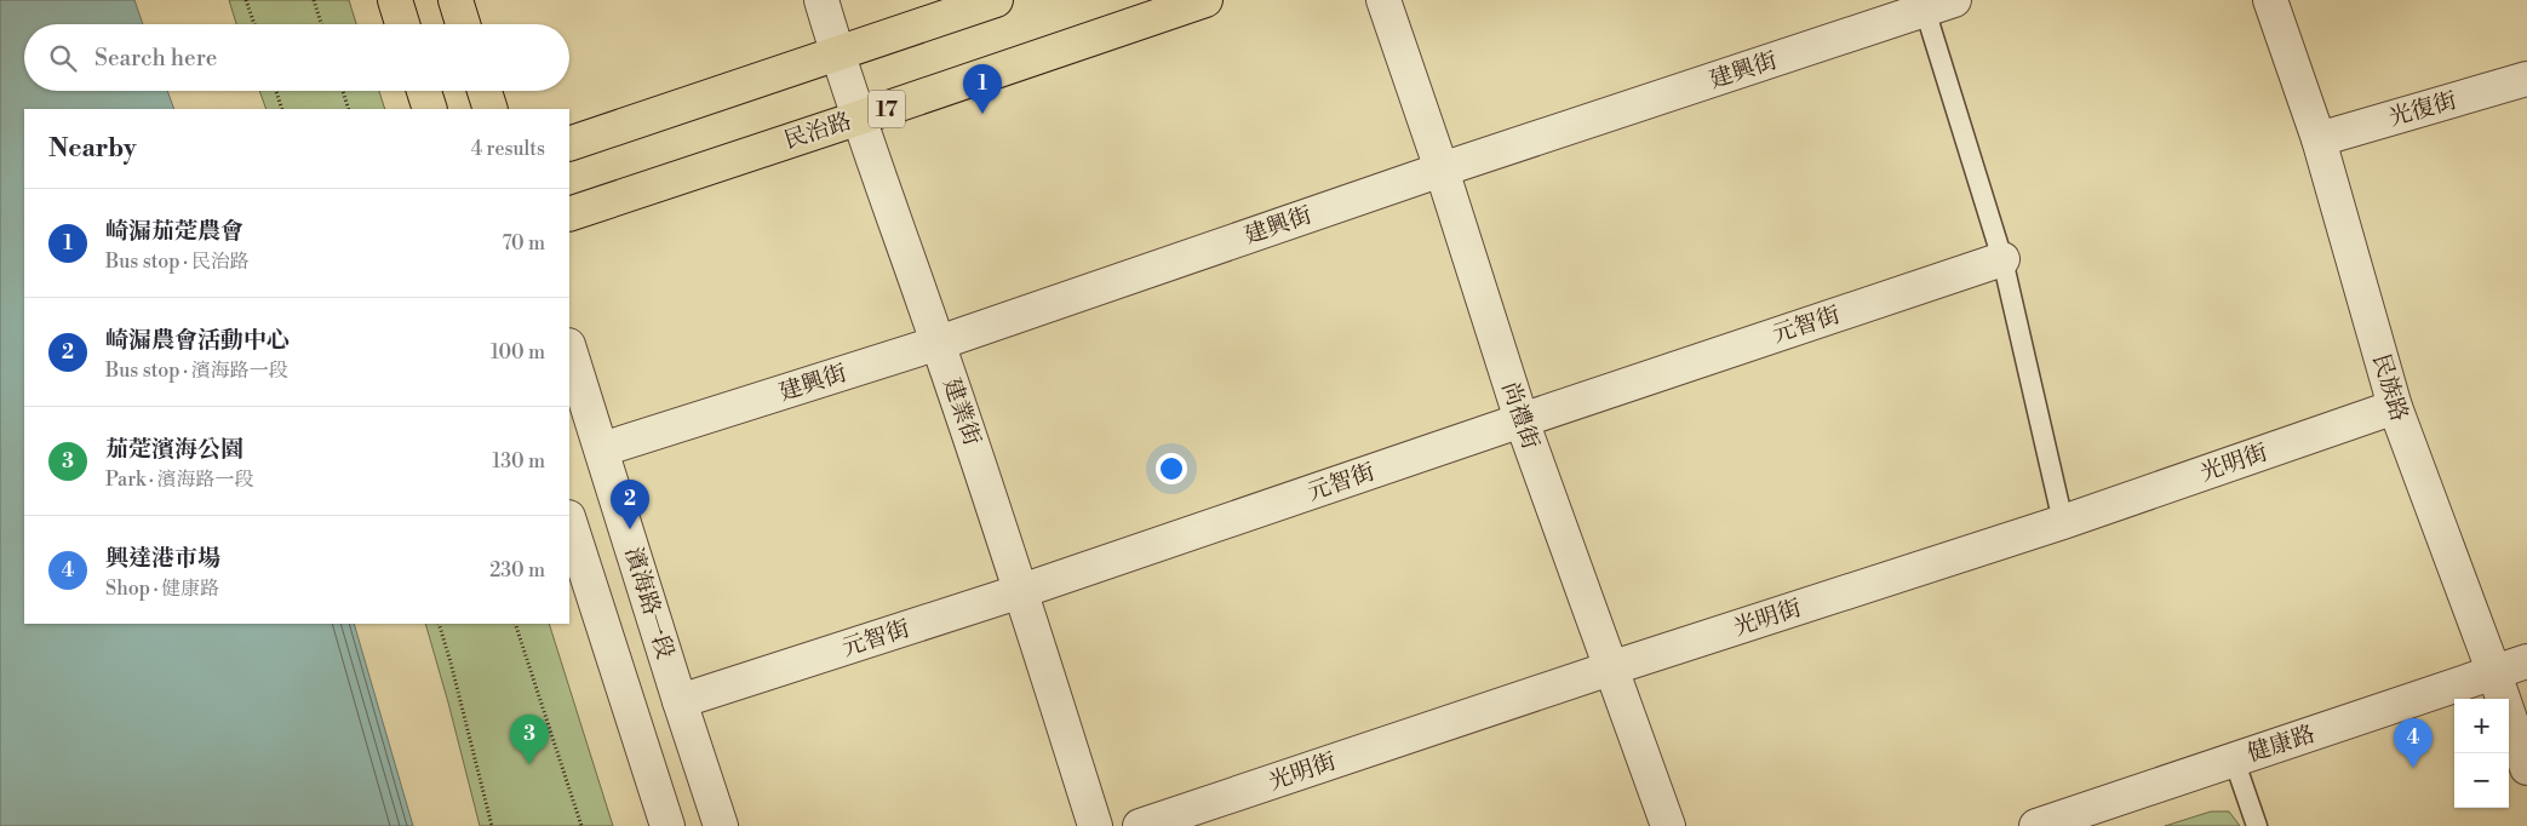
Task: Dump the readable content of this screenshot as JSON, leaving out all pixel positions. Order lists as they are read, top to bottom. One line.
{"streets":{"main road":["17","民治路"],"street":["建興街","光復街","元智街","民族路","建業街","尚禮街","光明街","濱海路一段","健康路"]},"crossings":[["建興街","建業街"],["建興街","尚禮街"],["建興街","濱海路一段"],["光復街","民族路"],["民治路","建業街"],["元智街","建業街"],["元智街","尚禮街"],["元智街","濱海路一段"],["民族路","光明街"],["民族路","健康路"],["尚禮街","光明街"]],"page":{"search":"Search here","pins":["1","2","3","4"],"heading":["Nearby","4 results"],"list":[{"mark":"1","name":"崎漏茄萣農會","note":"Bus stop · 民治路","value":"70 m"},{"mark":"2","name":"崎漏農會活動中心","note":"Bus stop · 濱海路一段","value":"100 m"},{"mark":"3","name":"茄萣濱海公園","note":"Park · 濱海路一段","value":"130 m"},{"mark":"4","name":"興達港市場","note":"Shop · 健康路","value":"230 m"}],"map_buttons":["+","−"]}}
